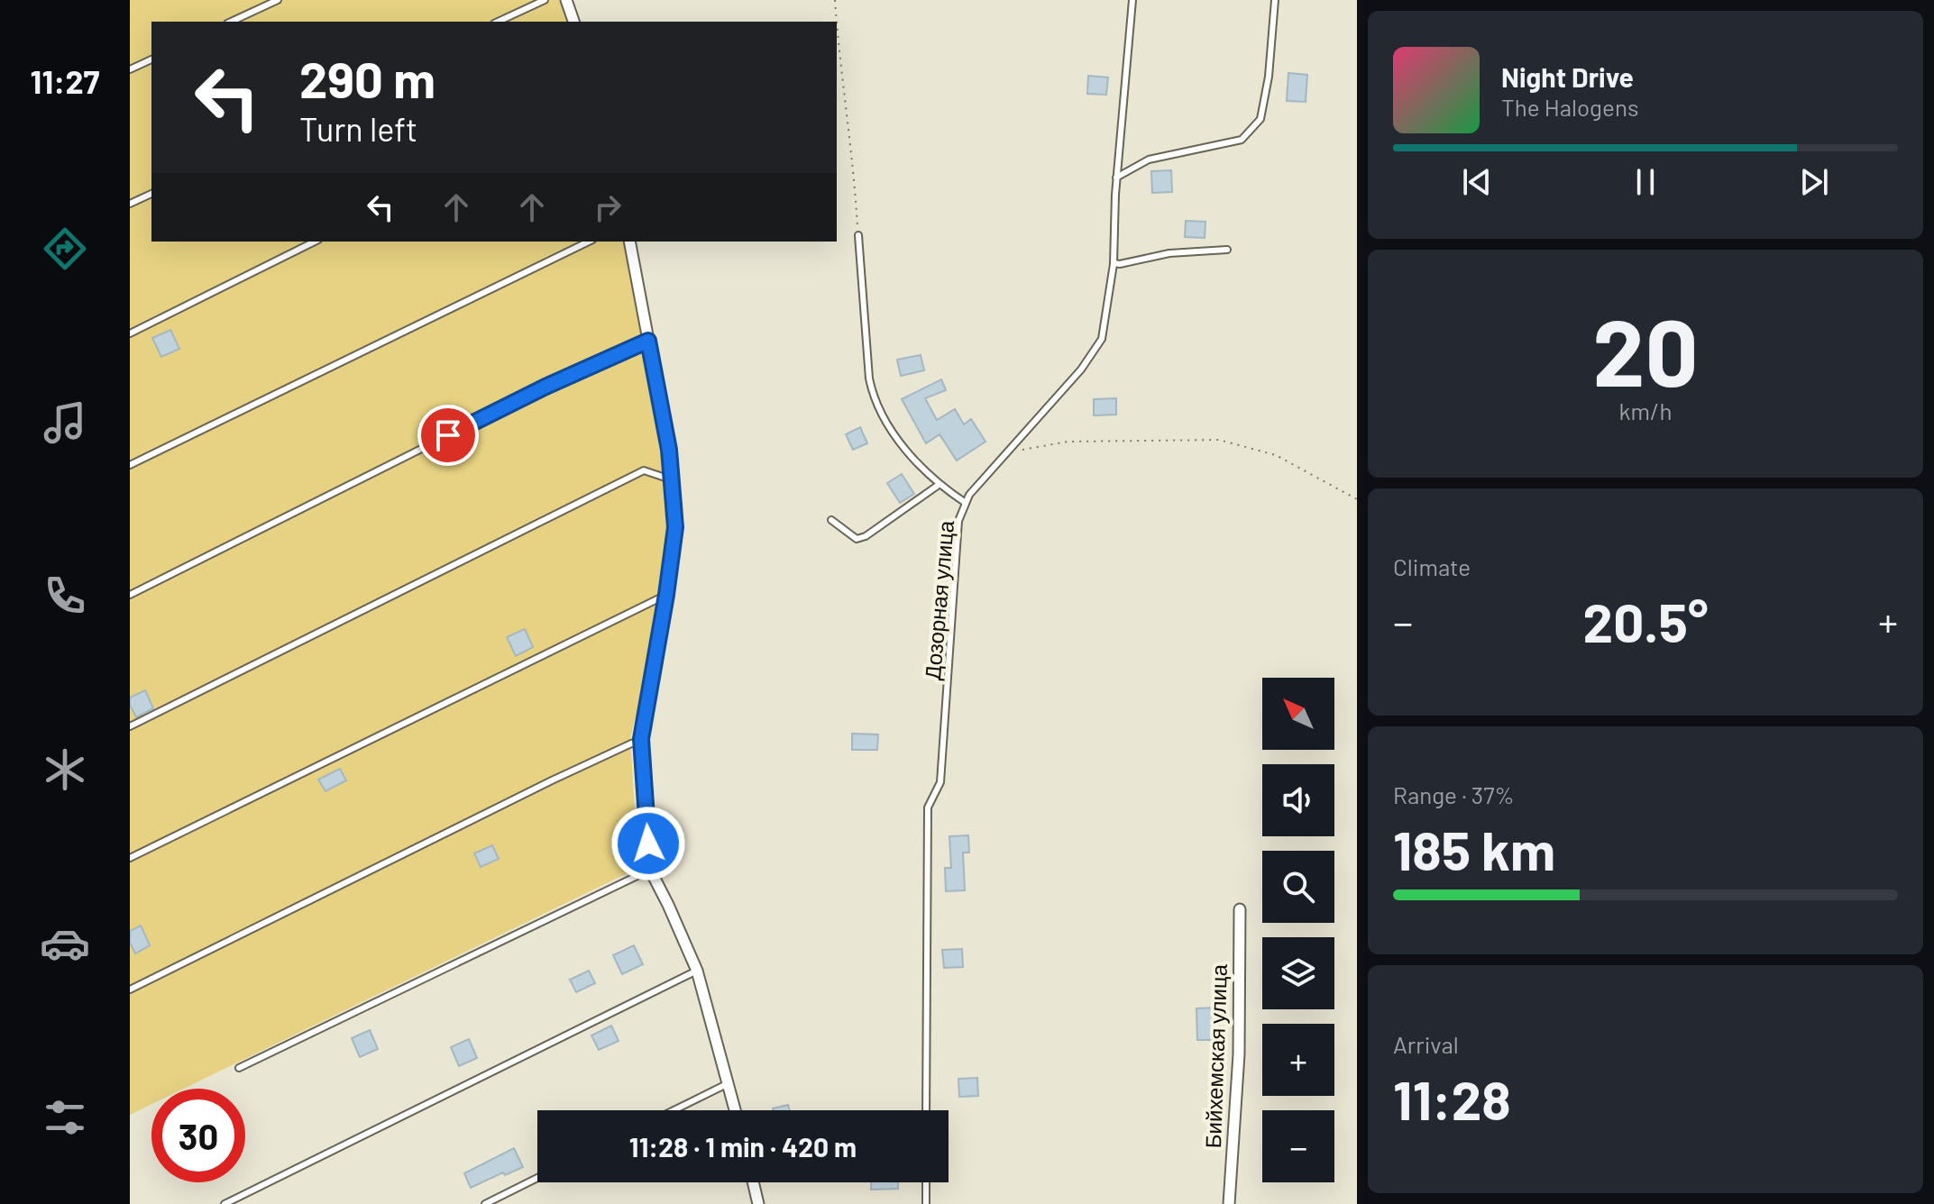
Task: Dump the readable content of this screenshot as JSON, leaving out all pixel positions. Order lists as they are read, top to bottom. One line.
{"streets":{"street":["Бийхемская улица"],"lane":["Дозорная улица"]},"north":"top left","page":{"tabs":"11:27","turn":["290 m","Turn left"],"song":["Night Drive","The Halogens"],"tile":[["20","km/h"],"Climate",["Range · 37%","185 km"],["Arrival","11:28"]],"heat":["−","20.5°","+"],"map_buttons":["+","−"],"limit":"30","trip":"11:28 · 1 min · 420 m"}}
